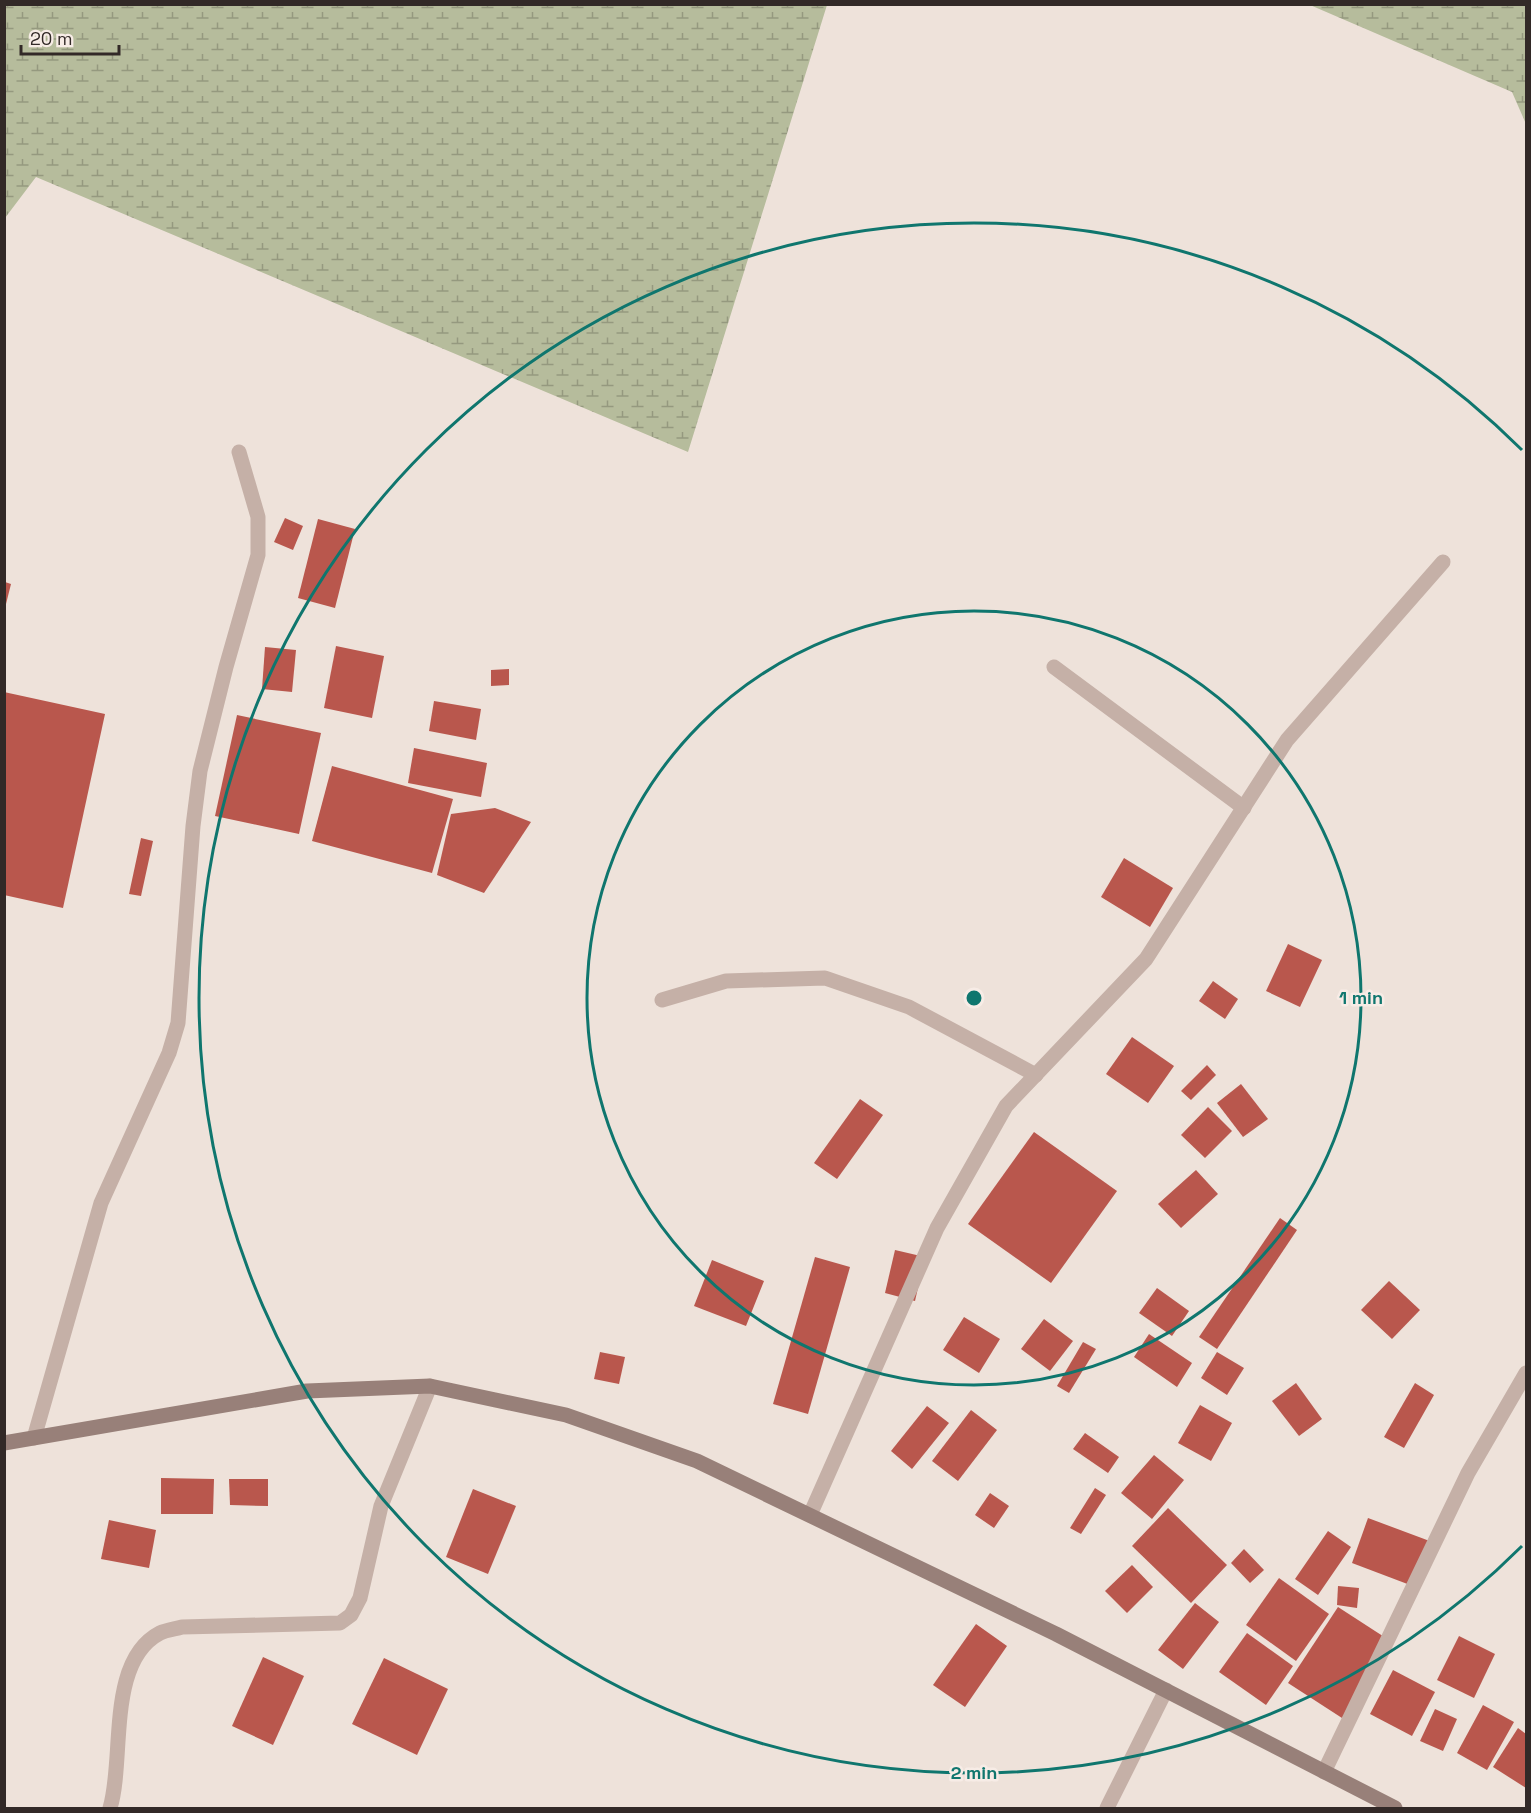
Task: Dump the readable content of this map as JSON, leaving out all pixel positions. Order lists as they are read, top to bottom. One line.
{"scale_bar":"20 m","rings":["1 min","2 min"]}
